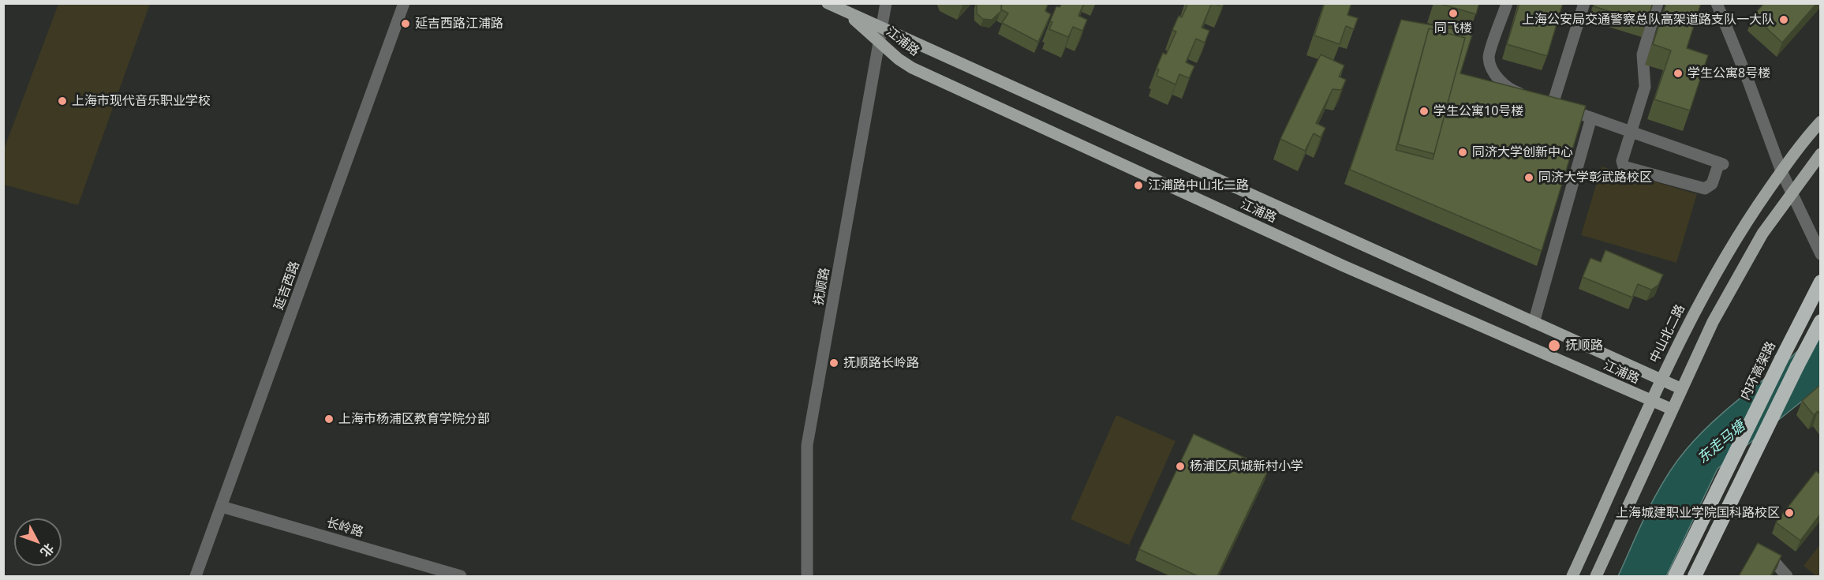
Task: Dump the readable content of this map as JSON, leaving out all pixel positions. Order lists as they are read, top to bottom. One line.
{"streets":{"highway":["内环高架路"],"main road":["江浦路","中山北二路"],"street":["延吉西路","抚顺路","长岭路"]},"crossings":[["江浦路","抚顺路"],["江浦路","中山北二路"],["延吉西路","长岭路"]],"water":["东走马塘"],"places":["同飞楼","上海公安局交通警察总队高架道路支队一大队","延吉西路江浦路","学生公寓8号楼","上海市现代音乐职业学校","学生公寓10号楼","同济大学创新中心","同济大学彰武路校区","江浦路中山北二路","抚顺路","抚顺路长岭路","上海市杨浦区教育学院分部","杨浦区凤城新村小学","上海城建职业学院国科路校区"],"north":"bottom right"}
